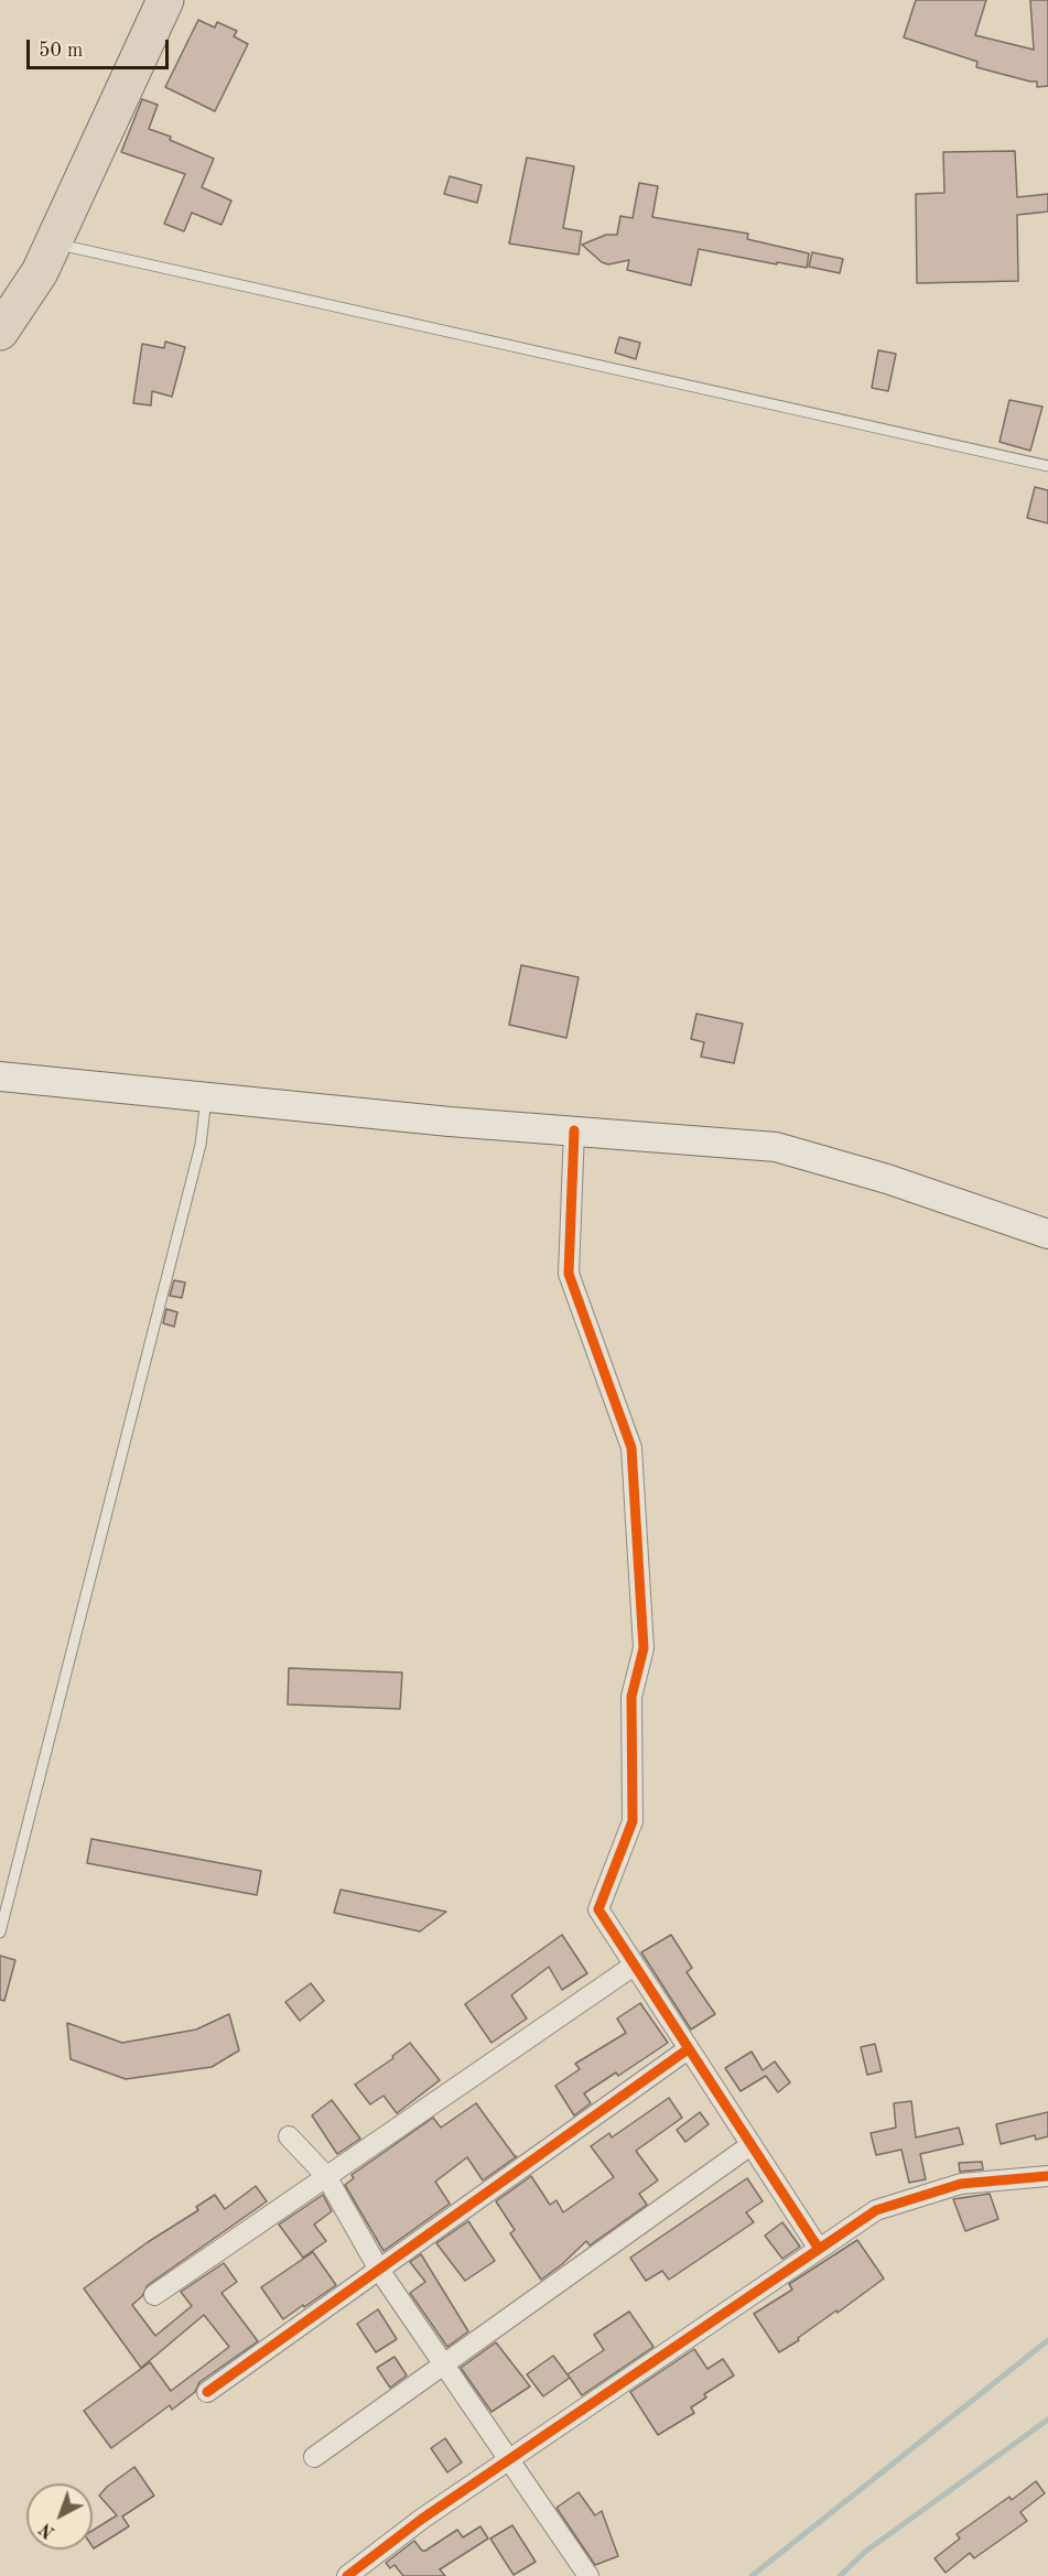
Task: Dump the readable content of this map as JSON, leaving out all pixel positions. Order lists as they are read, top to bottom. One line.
{"scale_bar":"50 m","north":"bottom left"}
